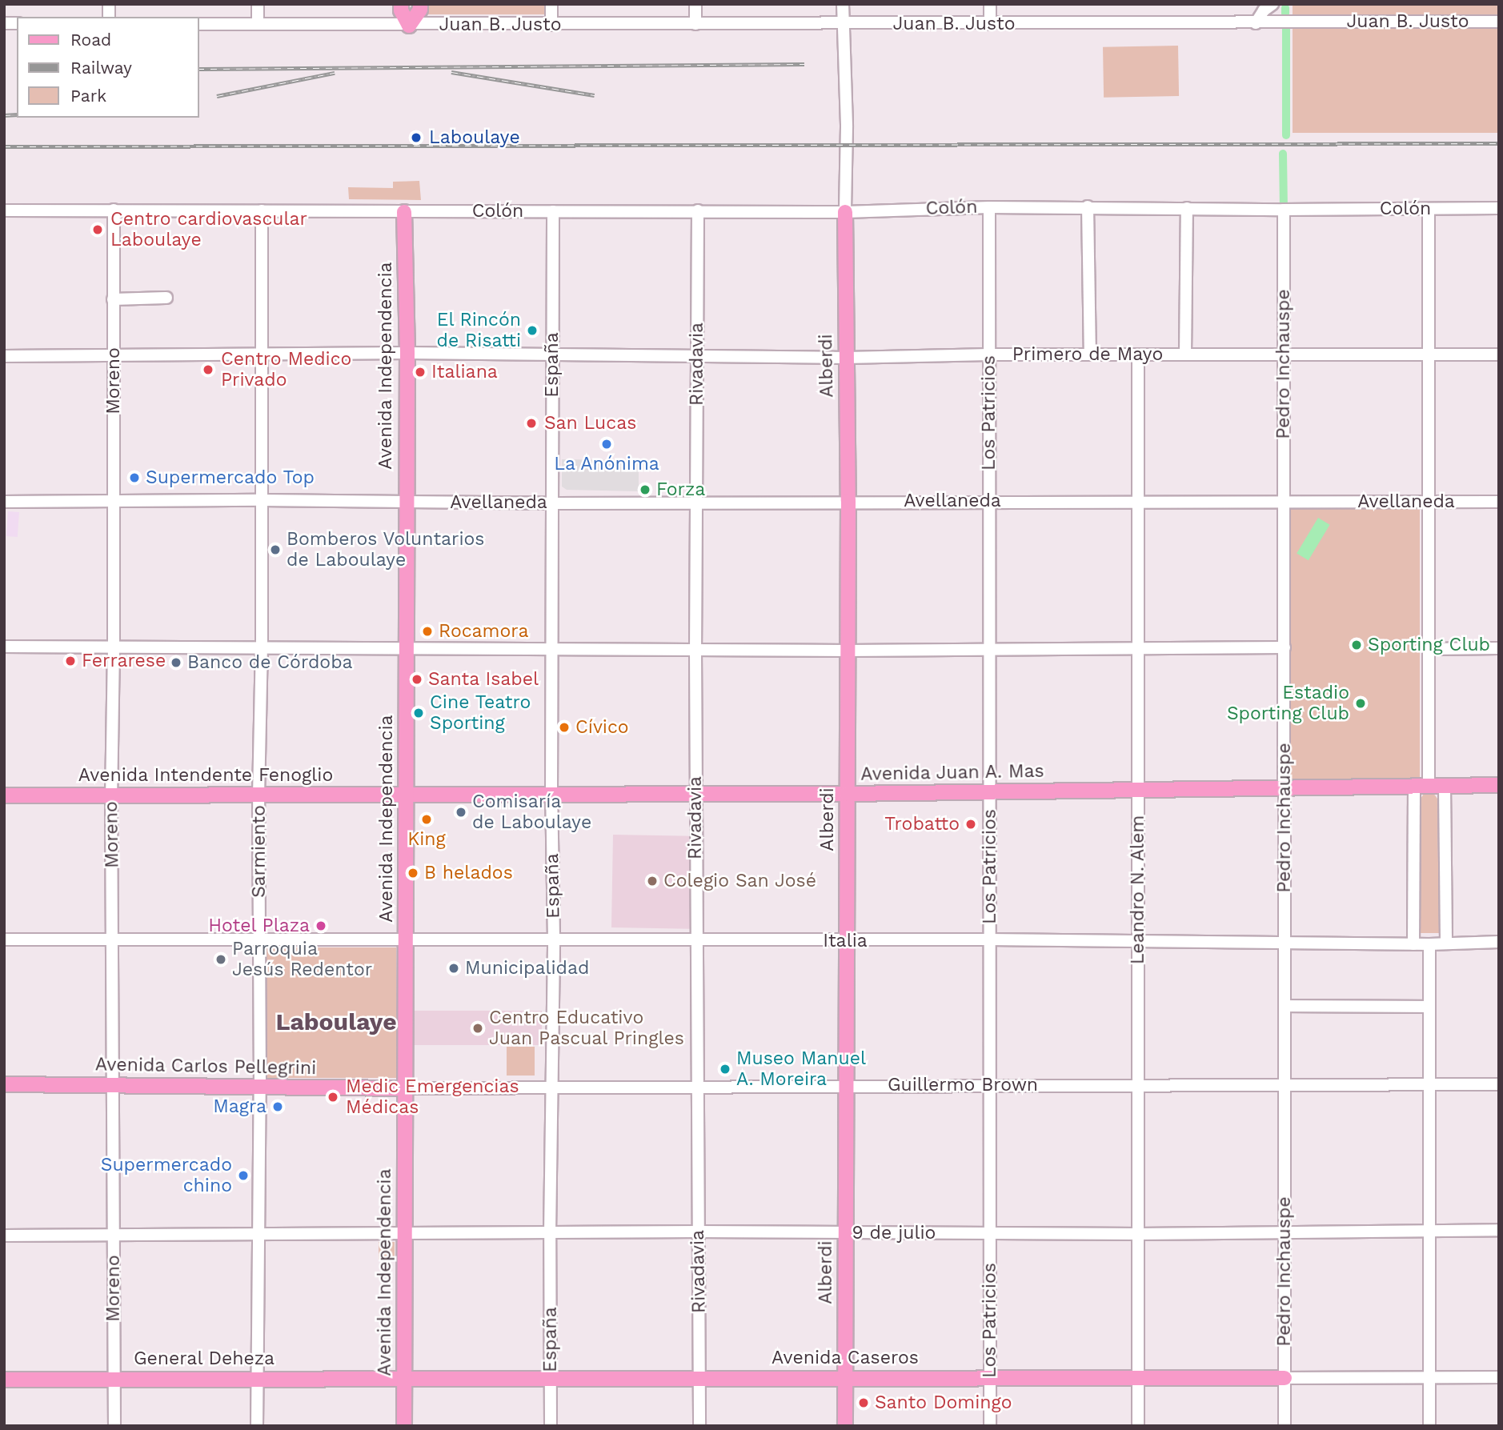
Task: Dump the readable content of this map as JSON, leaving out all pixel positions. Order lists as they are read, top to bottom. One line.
{"streets":{"main road":["Avenida Independencia","Alberdi","Avenida Juan A. Mas","Avenida Intendente Fenoglio","Avenida Carlos Pellegrini","Avenida Caseros","General Deheza"],"street":["Juan B. Justo","Colón","Primero de Mayo","Rivadavia","Pedro Inchauspe","España","Moreno","Los Patricios","Avellaneda","Sarmiento","Leandro N. Alem","Italia","Guillermo Brown","9 de julio"]},"crossings":[["Colón","Rivadavia"],["Colón","Pedro Inchauspe"],["Colón","España"],["Colón","Avenida Independencia"],["Colón","Alberdi"],["Colón","Moreno"],["Colón","Los Patricios"],["Colón","Sarmiento"],["Primero de Mayo","Rivadavia"],["Primero de Mayo","Pedro Inchauspe"],["Primero de Mayo","España"],["Primero de Mayo","Avenida Independencia"],["Primero de Mayo","Alberdi"],["Primero de Mayo","Moreno"],["Primero de Mayo","Los Patricios"],["Primero de Mayo","Sarmiento"],["Primero de Mayo","Leandro N. Alem"],["Rivadavia","Avellaneda"],["Rivadavia","Avenida Juan A. Mas"],["Rivadavia","Italia"],["Rivadavia","Guillermo Brown"],["Rivadavia","9 de julio"],["Rivadavia","Avenida Caseros"],["Pedro Inchauspe","Avellaneda"],["Pedro Inchauspe","Avenida Juan A. Mas"],["Pedro Inchauspe","Italia"],["Pedro Inchauspe","Guillermo Brown"],["Pedro Inchauspe","9 de julio"],["Pedro Inchauspe","Avenida Caseros"],["España","Avellaneda"],["España","Avenida Juan A. Mas"],["España","Italia"],["España","Guillermo Brown"],["España","9 de julio"],["España","Avenida Caseros"],["Avenida Independencia","Avellaneda"],["Avenida Independencia","Avenida Juan A. Mas"],["Avenida Independencia","Avenida Intendente Fenoglio"],["Avenida Independencia","Italia"],["Avenida Independencia","Avenida Carlos Pellegrini"],["Avenida Independencia","Guillermo Brown"],["Avenida Independencia","9 de julio"],["Avenida Independencia","Avenida Caseros"],["Avenida Independencia","General Deheza"],["Alberdi","Avellaneda"],["Alberdi","Avenida Juan A. Mas"],["Alberdi","Italia"],["Alberdi","Guillermo Brown"],["Alberdi","9 de julio"],["Alberdi","Avenida Caseros"],["Moreno","Avellaneda"],["Moreno","Avenida Intendente Fenoglio"],["Moreno","Italia"],["Moreno","Avenida Carlos Pellegrini"],["Moreno","9 de julio"],["Moreno","General Deheza"],["Los Patricios","Avellaneda"],["Los Patricios","Avenida Juan A. Mas"],["Los Patricios","Italia"],["Los Patricios","Guillermo Brown"],["Los Patricios","9 de julio"],["Los Patricios","Avenida Caseros"],["Avellaneda","Sarmiento"],["Avellaneda","Leandro N. Alem"],["Avenida Juan A. Mas","Avenida Intendente Fenoglio"],["Avenida Juan A. Mas","Leandro N. Alem"],["Avenida Intendente Fenoglio","Sarmiento"],["Sarmiento","Italia"],["Sarmiento","Avenida Carlos Pellegrini"],["Sarmiento","9 de julio"],["Sarmiento","General Deheza"],["Leandro N. Alem","Italia"],["Leandro N. Alem","Guillermo Brown"],["Leandro N. Alem","9 de julio"],["Leandro N. Alem","Avenida Caseros"],["Avenida Carlos Pellegrini","Guillermo Brown"],["Avenida Caseros","General Deheza"]],"districts":["Laboulaye"],"places":["Laboulaye","Centro cardiovascular Laboulaye","El Rincón de Risatti","Centro Medico Privado","Italiana","San Lucas","La Anónima","Supermercado Top","Forza","Bomberos Voluntarios de Laboulaye","Rocamora","Sporting Club","Ferrarese","Banco de Córdoba","Santa Isabel","Estadio Sporting Club","Cine Teatro Sporting","Cívico","Comisaría de Laboulaye","King","Trobatto","B helados","Colegio San José","Hotel Plaza","Parroquia Jesús Redentor","Municipalidad","Centro Educativo Juan Pascual Pringles","Museo Manuel A. Moreira","Medic Emergencias Médicas","Magra","Supermercado chino","Santo Domingo"],"legend":["Road","Railway","Park"]}
